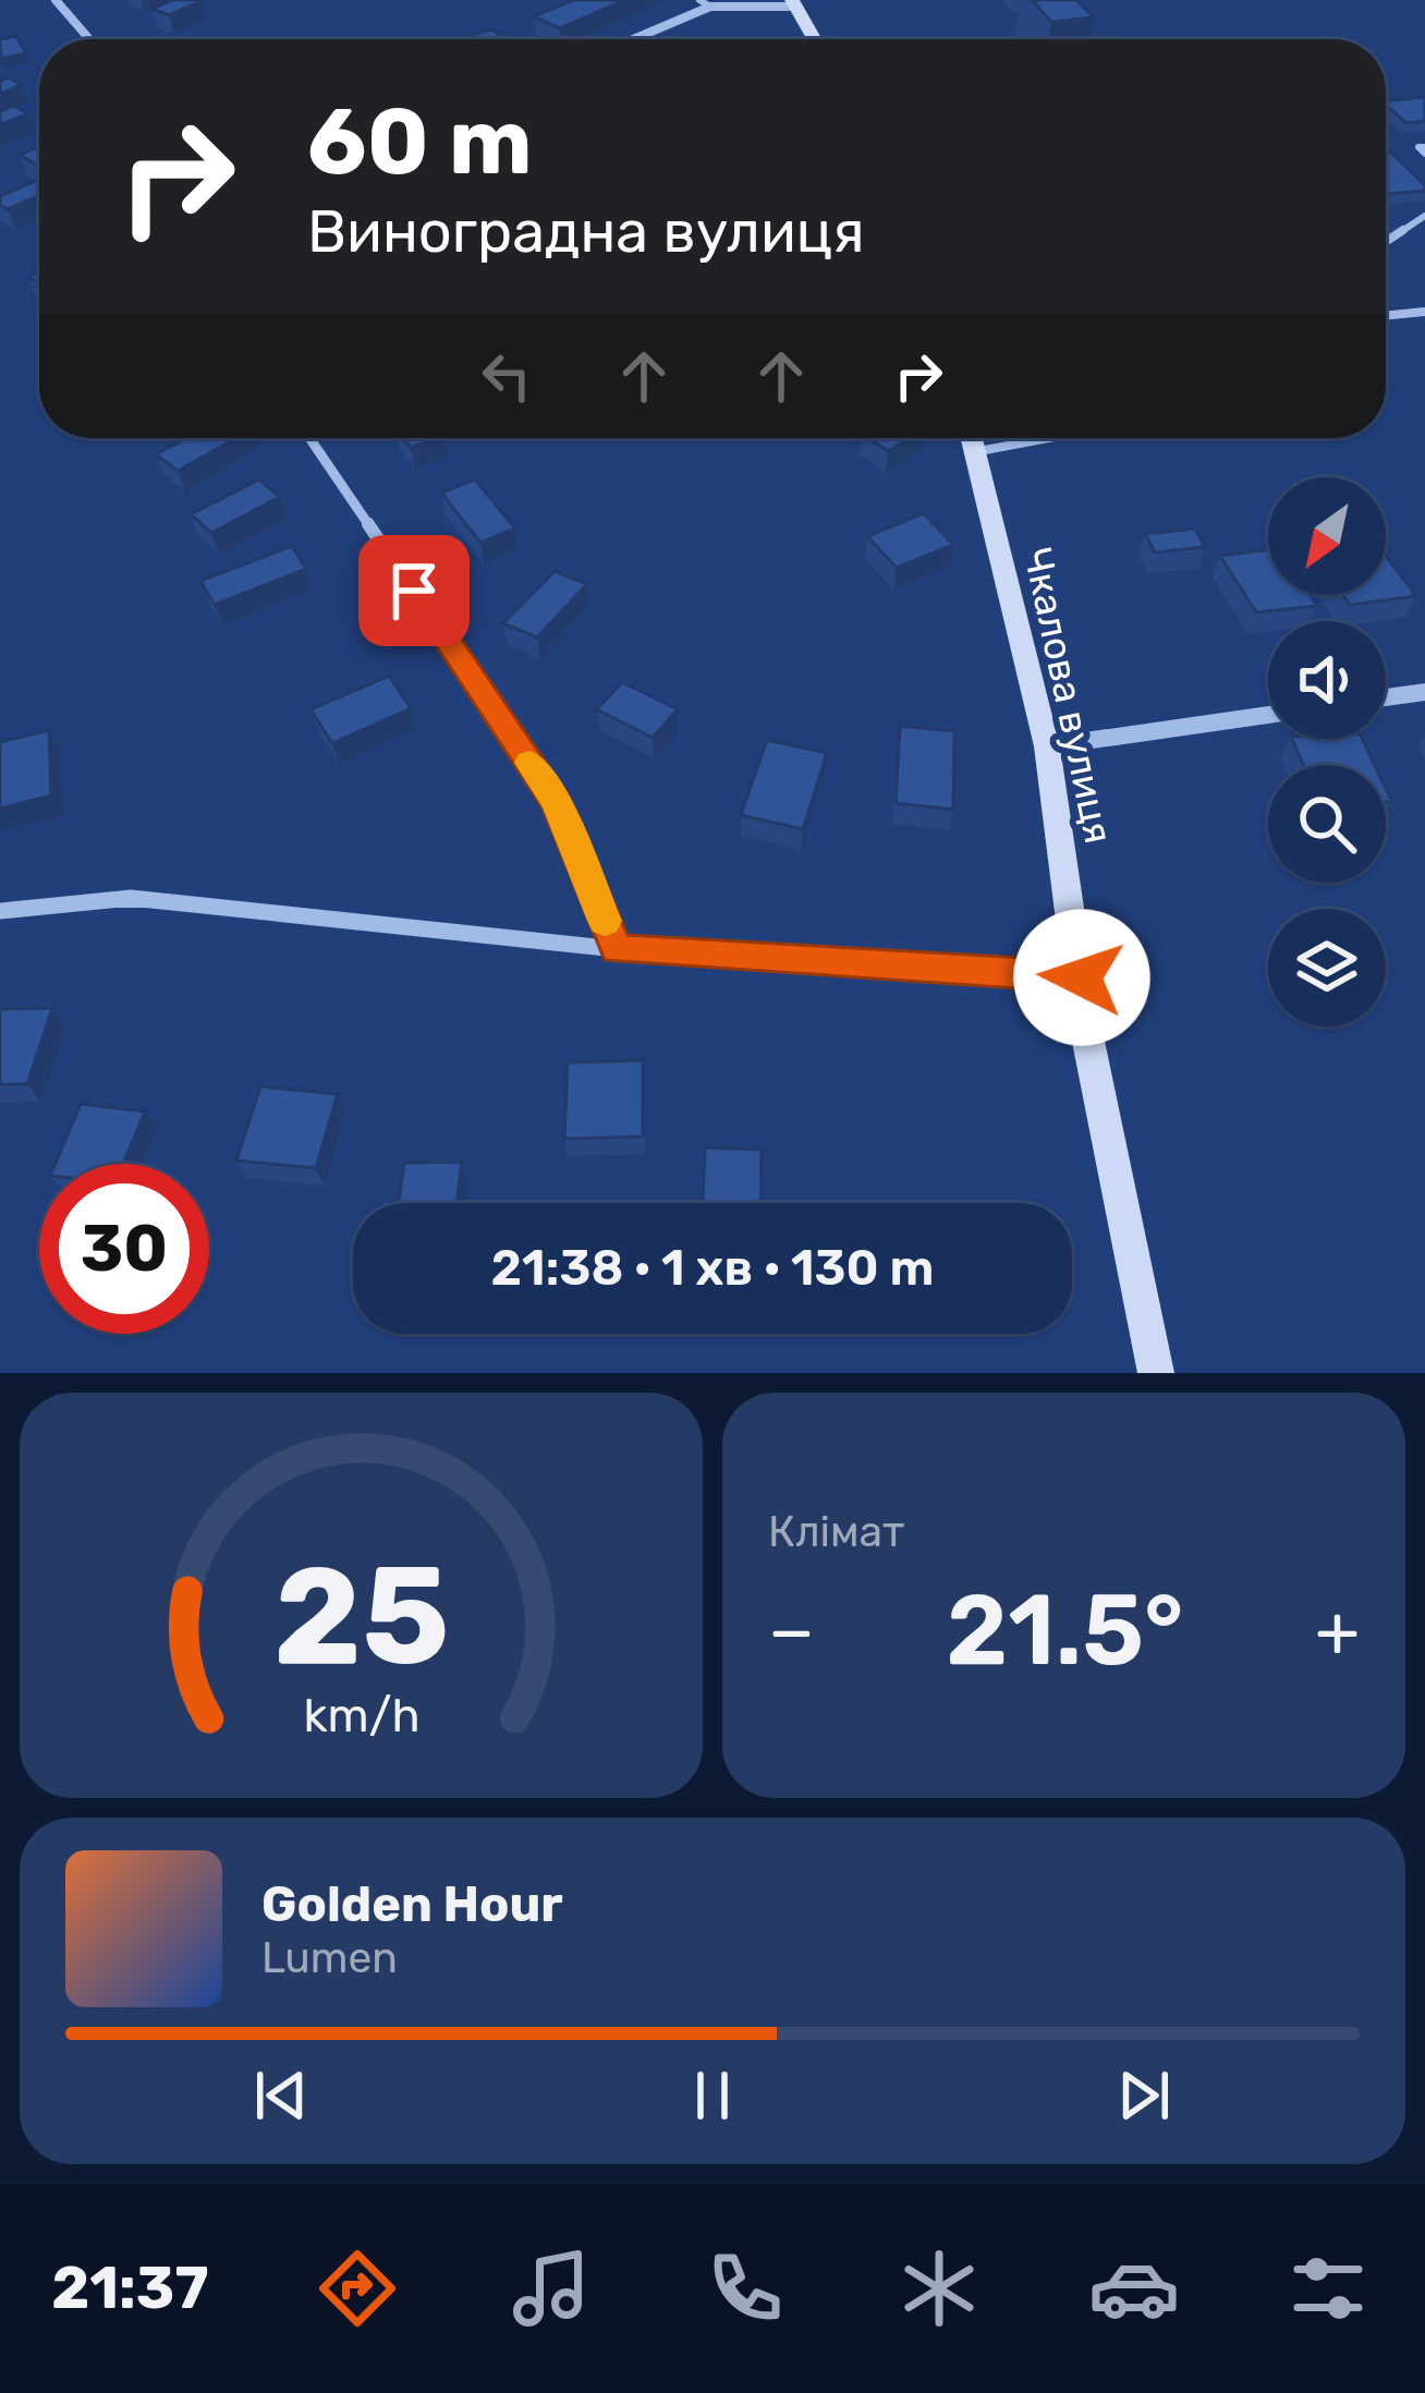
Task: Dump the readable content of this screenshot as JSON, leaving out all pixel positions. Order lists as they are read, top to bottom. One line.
{"streets":{"main road":["Чкалова вулиця"]},"north":"bottom left","page":{"turn":["60 m","Виноградна вулиця"],"limit":"30","trip":"21:38 · 1 хв · 130 m","tile":"Клімат","heat":["−","21.5°","+"],"song":["Golden Hour","Lumen"],"tabs":"21:37","gauge":["25","km/h"]}}
